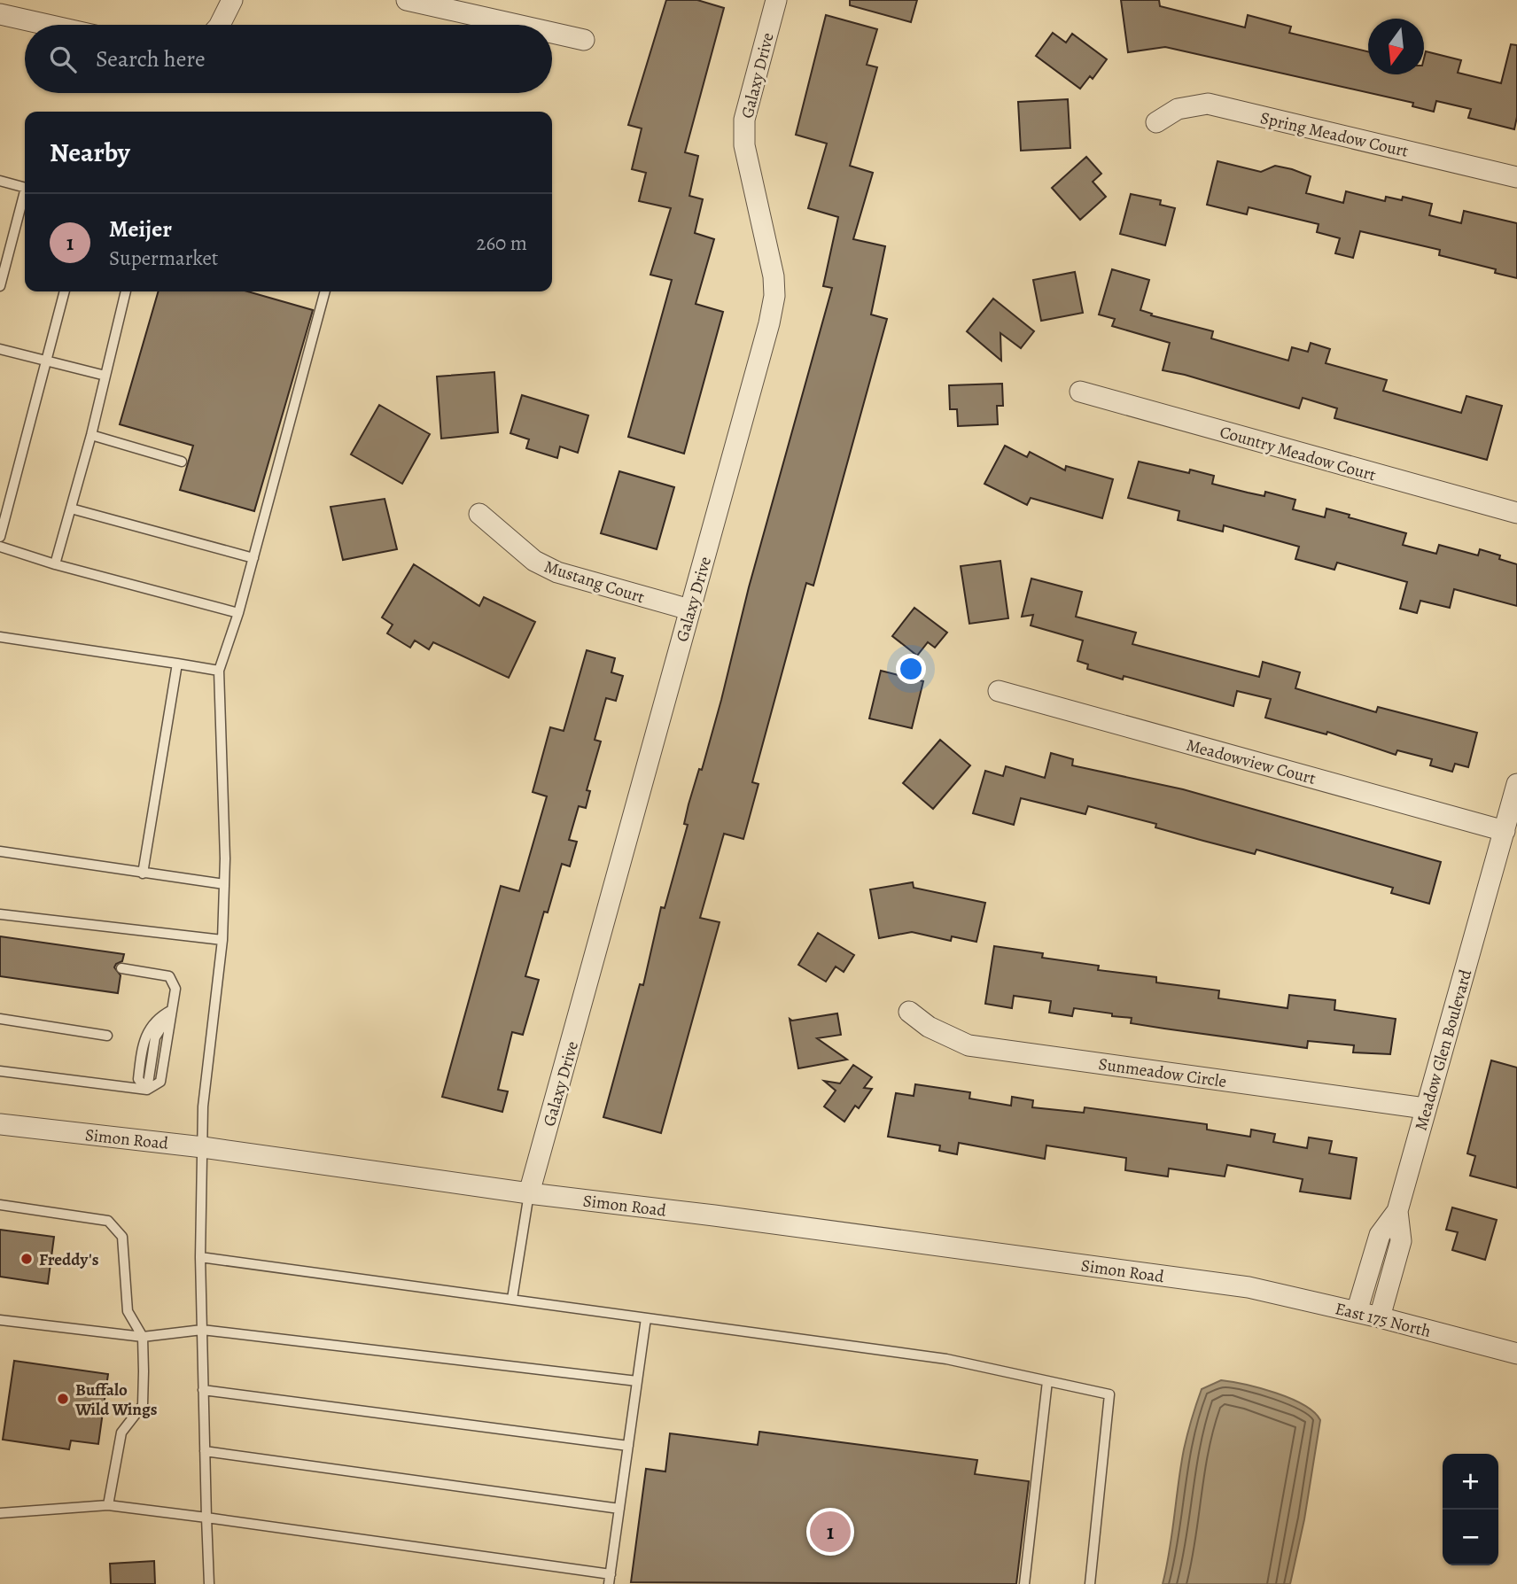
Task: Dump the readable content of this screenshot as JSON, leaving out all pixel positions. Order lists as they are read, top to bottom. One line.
{"streets":{"street":["Galaxy Drive","Spring Meadow Court","Country Meadow Court","Mustang Court","Meadowview Court","Meadow Glen Boulevard","Sunmeadow Circle","Simon Road","East 175 North"]},"crossings":[["Galaxy Drive","Mustang Court"],["Galaxy Drive","Simon Road"],["Meadowview Court","Meadow Glen Boulevard"],["Meadow Glen Boulevard","Sunmeadow Circle"],["Meadow Glen Boulevard","East 175 North"],["Simon Road","East 175 North"]],"places":["Freddy's","Buffalo Wild Wings"],"north":"bottom","page":{"search":"Search here","heading":"Nearby","list":[{"mark":"1","name":"Meijer","note":"Supermarket","value":"260 m"}],"map_buttons":["+","−"],"pins":"1"}}
